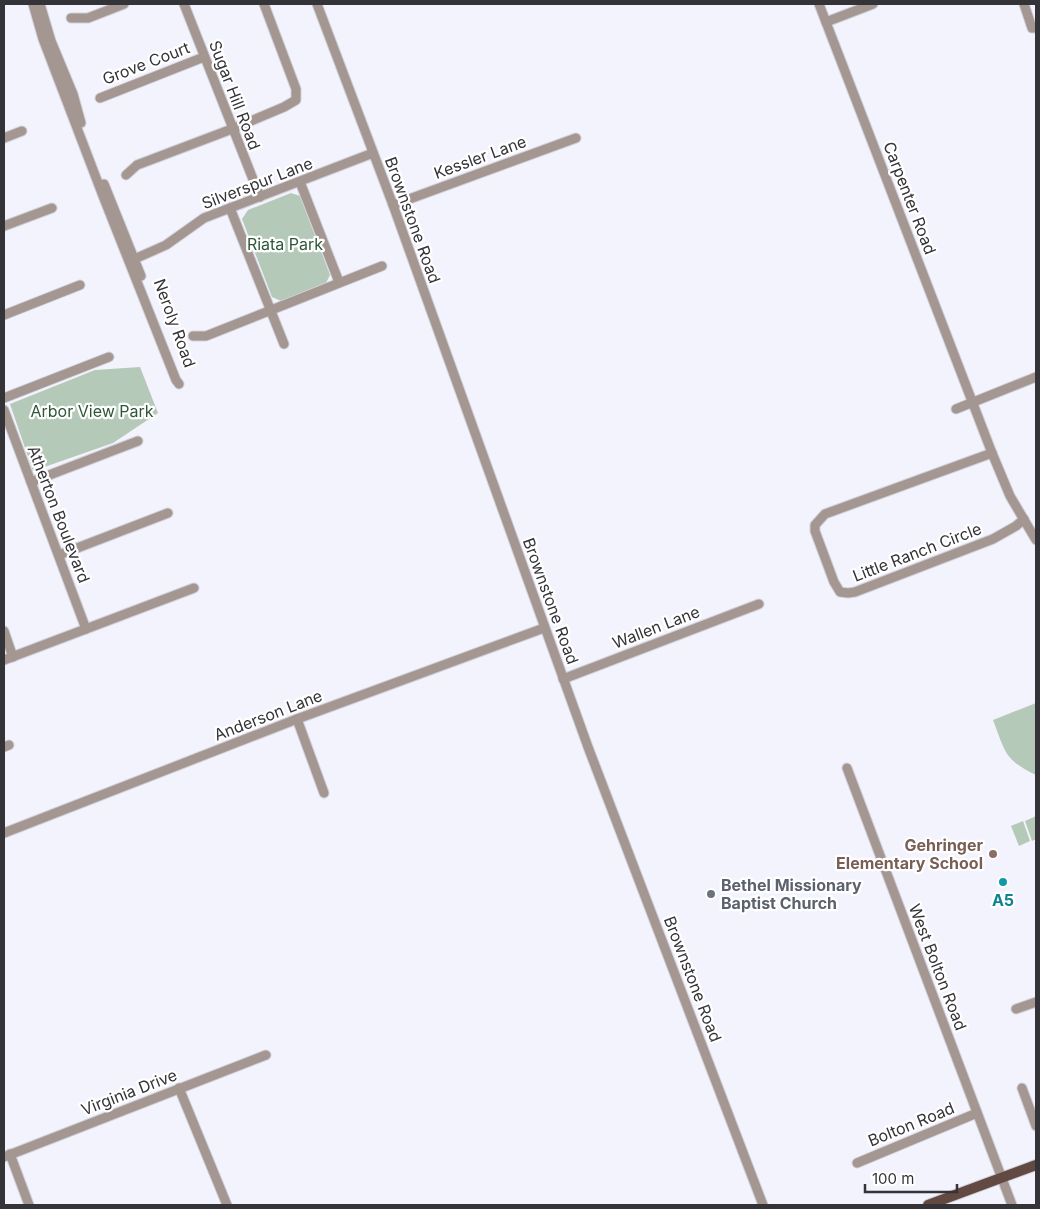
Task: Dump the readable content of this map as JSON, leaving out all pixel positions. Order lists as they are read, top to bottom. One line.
{"streets":{"street":["Grove Court","Sugar Hill Road","Kessler Lane","Silverspur Lane","Carpenter Road","Brownstone Road","Neroly Road","Atherton Boulevard","Little Ranch Circle","Wallen Lane","Anderson Lane","West Bolton Road","Virginia Drive","Bolton Road"]},"crossings":[["Grove Court","Sugar Hill Road"],["Sugar Hill Road","Silverspur Lane"],["Kessler Lane","Brownstone Road"],["Silverspur Lane","Brownstone Road"],["Silverspur Lane","Neroly Road"],["Carpenter Road","Little Ranch Circle"],["Brownstone Road","Wallen Lane"],["Brownstone Road","Anderson Lane"],["West Bolton Road","Bolton Road"]],"parks":["Riata Park","Arbor View Park"],"places":["Gehringer Elementary School","A5","Bethel Missionary Baptist Church"],"scale_bar":"100 m"}
